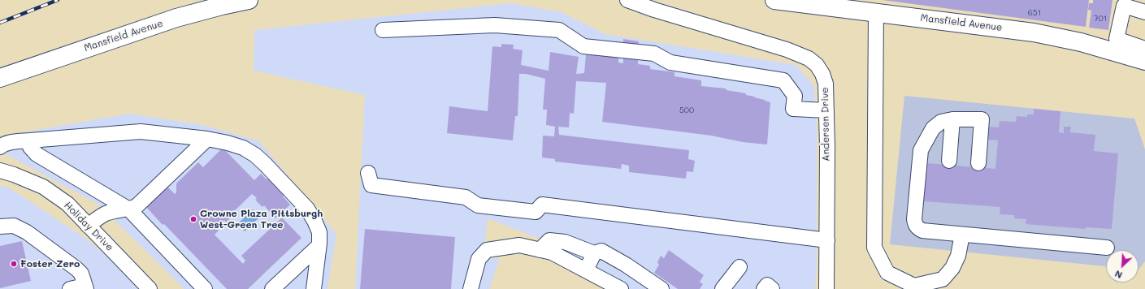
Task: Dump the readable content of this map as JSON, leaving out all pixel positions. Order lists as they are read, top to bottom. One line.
{"streets":{"main road":["Mansfield Avenue"],"street":["Andersen Drive","Holiday Drive"]},"places":["Crowne Plaza Pittsburgh West-Green Tree","Foster Zero"],"house_numbers":["651","701","500"],"north":"bottom left"}
